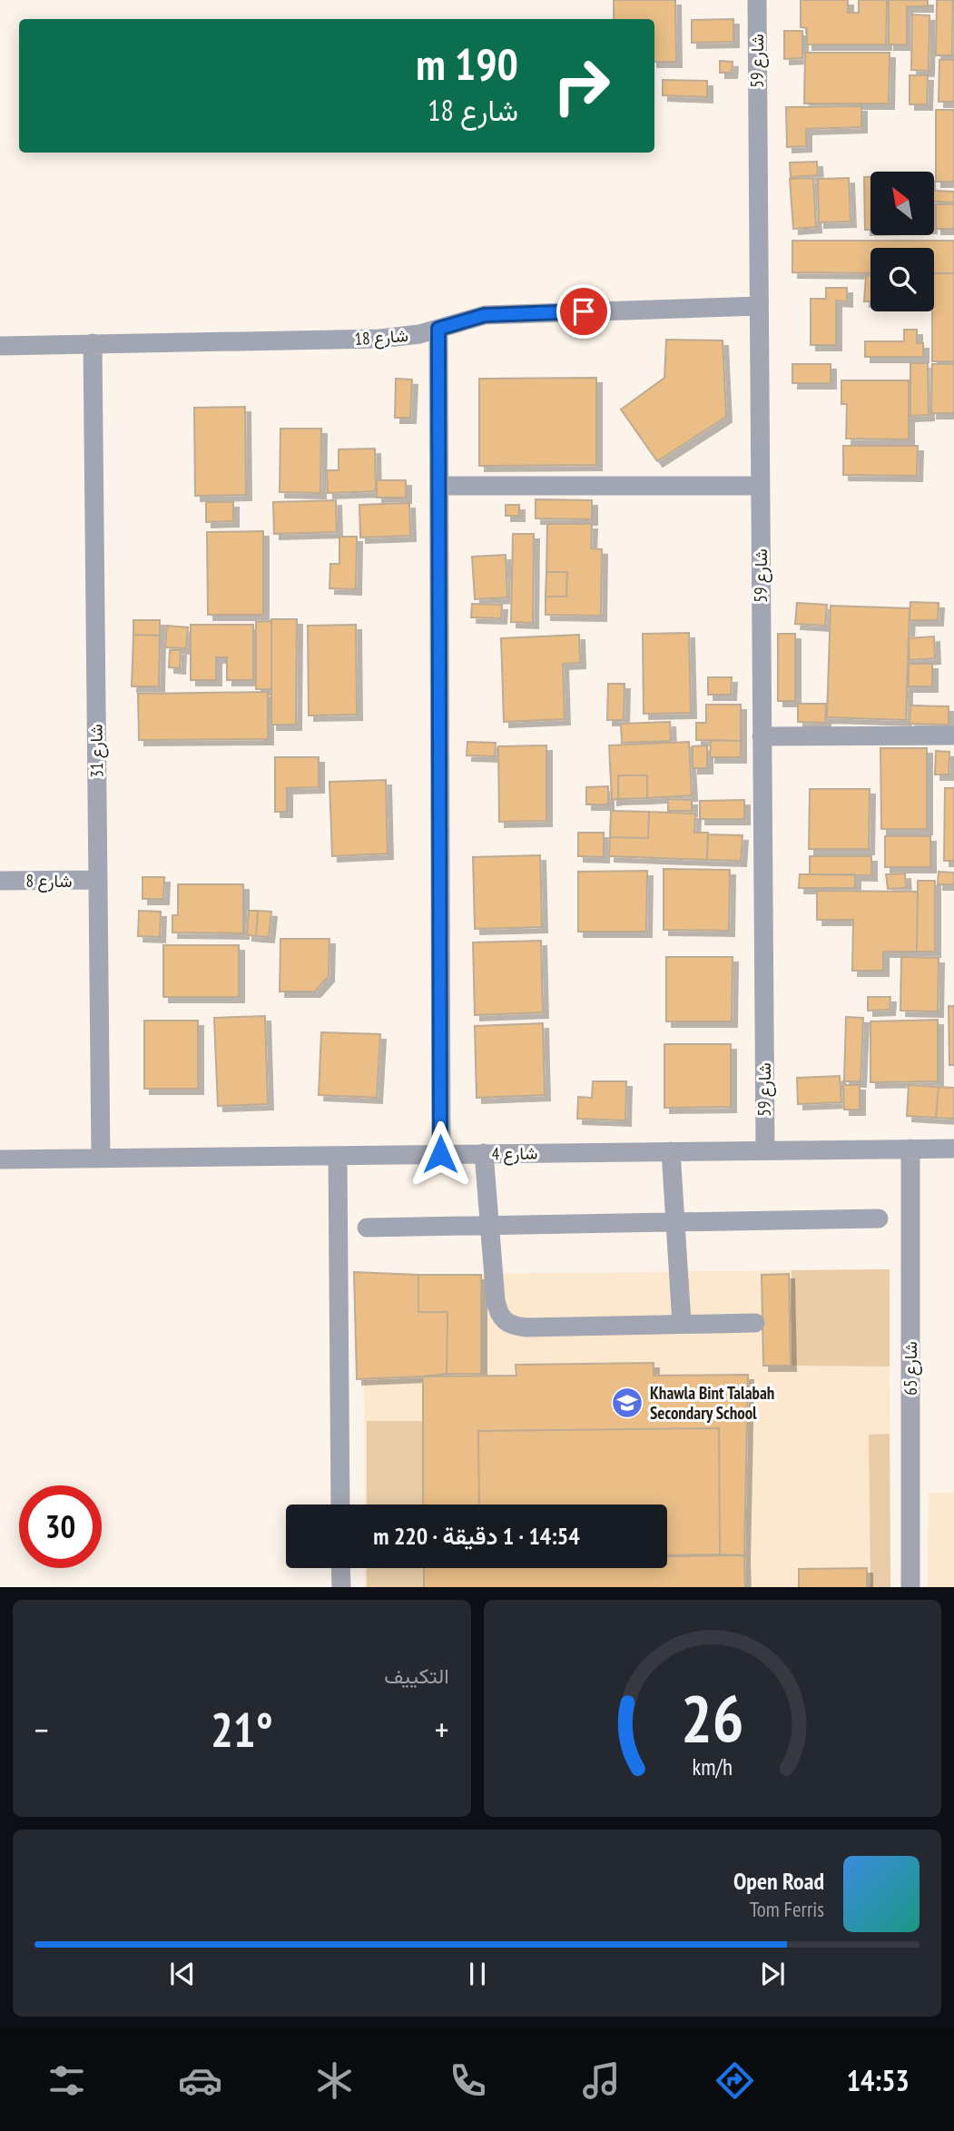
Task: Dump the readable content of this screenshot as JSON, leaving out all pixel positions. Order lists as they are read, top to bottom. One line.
{"streets":{"street":["شارع 59","شارع 18","شارع 31","شارع 8","شارع 4","شارع 65"]},"crossings":[["شارع 59","شارع 18"],["شارع 59","شارع 4"],["شارع 18","شارع 31"],["شارع 31","شارع 8"],["شارع 31","شارع 4"],["شارع 4","شارع 65"]],"places":{"school or university":["Khawla Bint Talabah Secondary School"]},"north":"top left","page":{"turn":["190 m","شارع 18"],"limit":"30","trip":"14:54 · 1 دقيقة · 220 m","tile":"التكييف","heat":["−","21°","+"],"song":["Open Road","Tom Ferris"],"tabs":"14:53","gauge":["26","km/h"]}}
